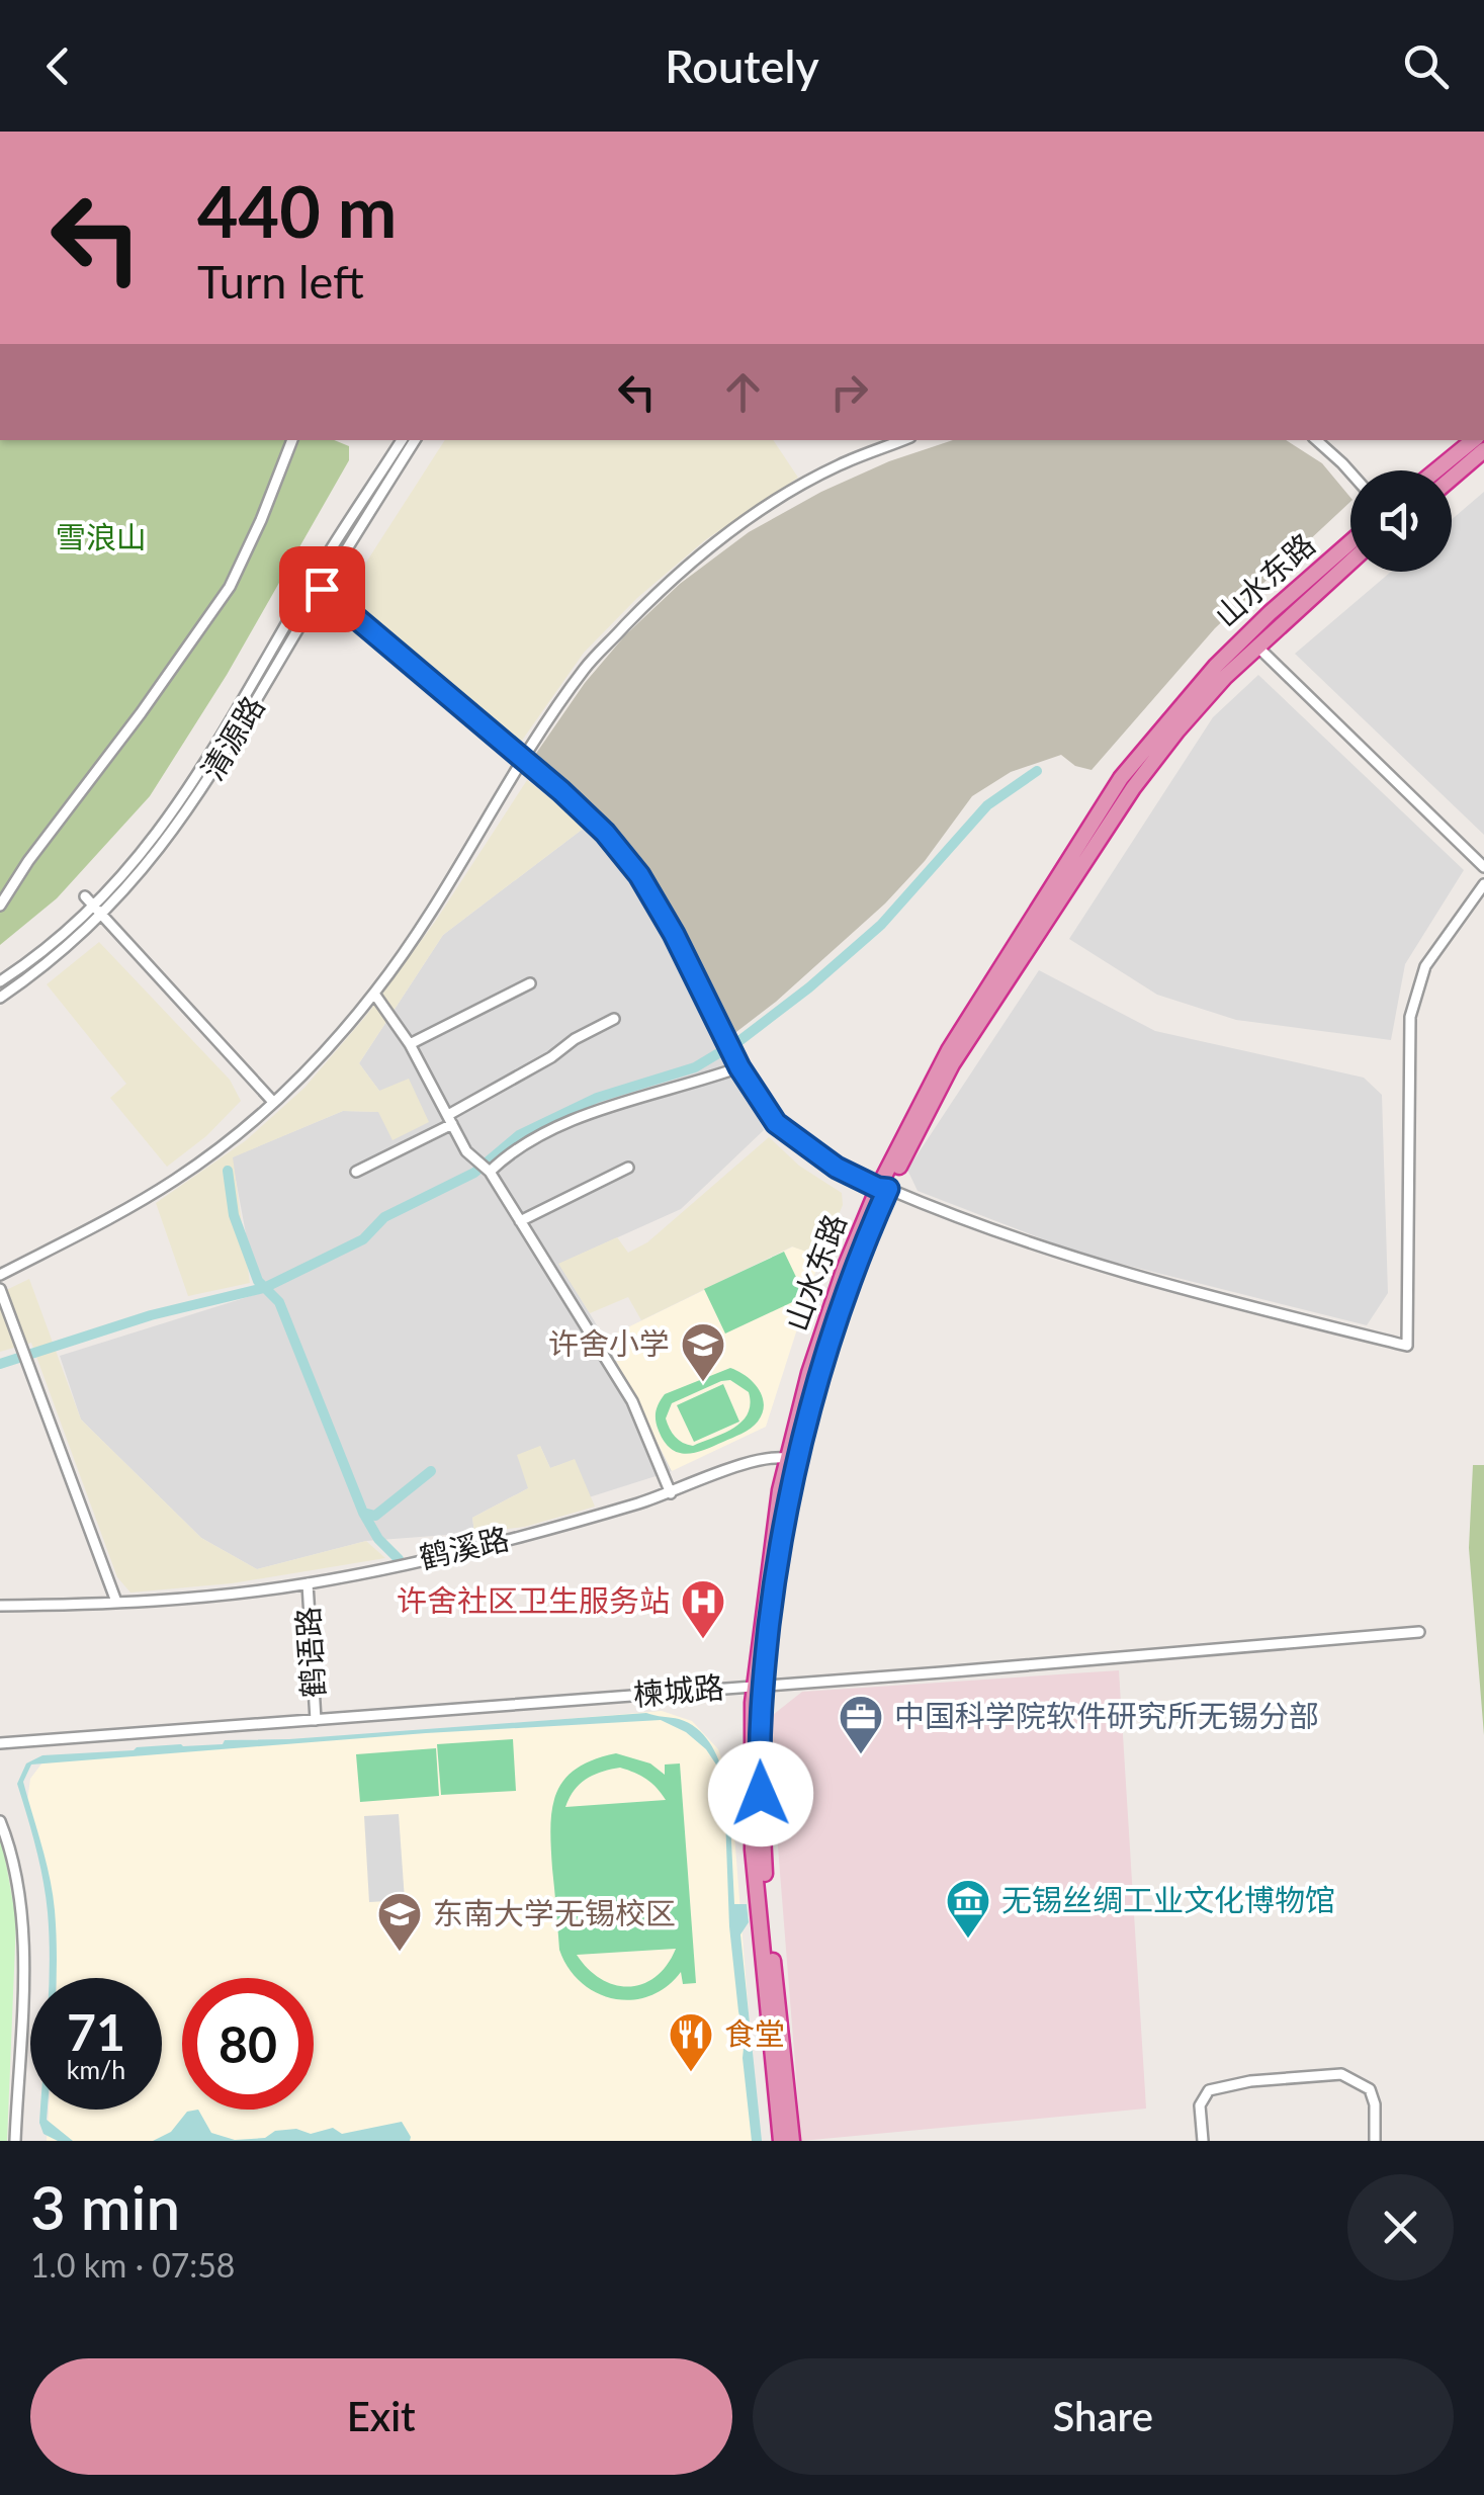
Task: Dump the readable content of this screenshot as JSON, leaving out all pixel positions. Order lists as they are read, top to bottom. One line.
{"streets":{"highway":["山水东路"],"street":["清源路","鹤溪路","鹤语路","楝城路"]},"crossings":[["山水东路","鹤溪路"],["山水东路","楝城路"],["鹤溪路","鹤语路"],["鹤语路","楝城路"]],"parks":["雪浪山"],"places":{"school or university":["许舍小学","东南大学无锡校区"],"hospital":["许舍社区卫生服务站"],"office":["中国科学院软件研究所无锡分部"],"museum":["无锡丝绸工业文化博物馆"],"restaurant":["食堂"]},"page":{"header":"Routely","turn":["440 m","Turn left"],"speed":"71 km/h","limit":"80","heading":["3 min","1.0 km · 07:58"],"buttons":["Exit","Share"]}}
